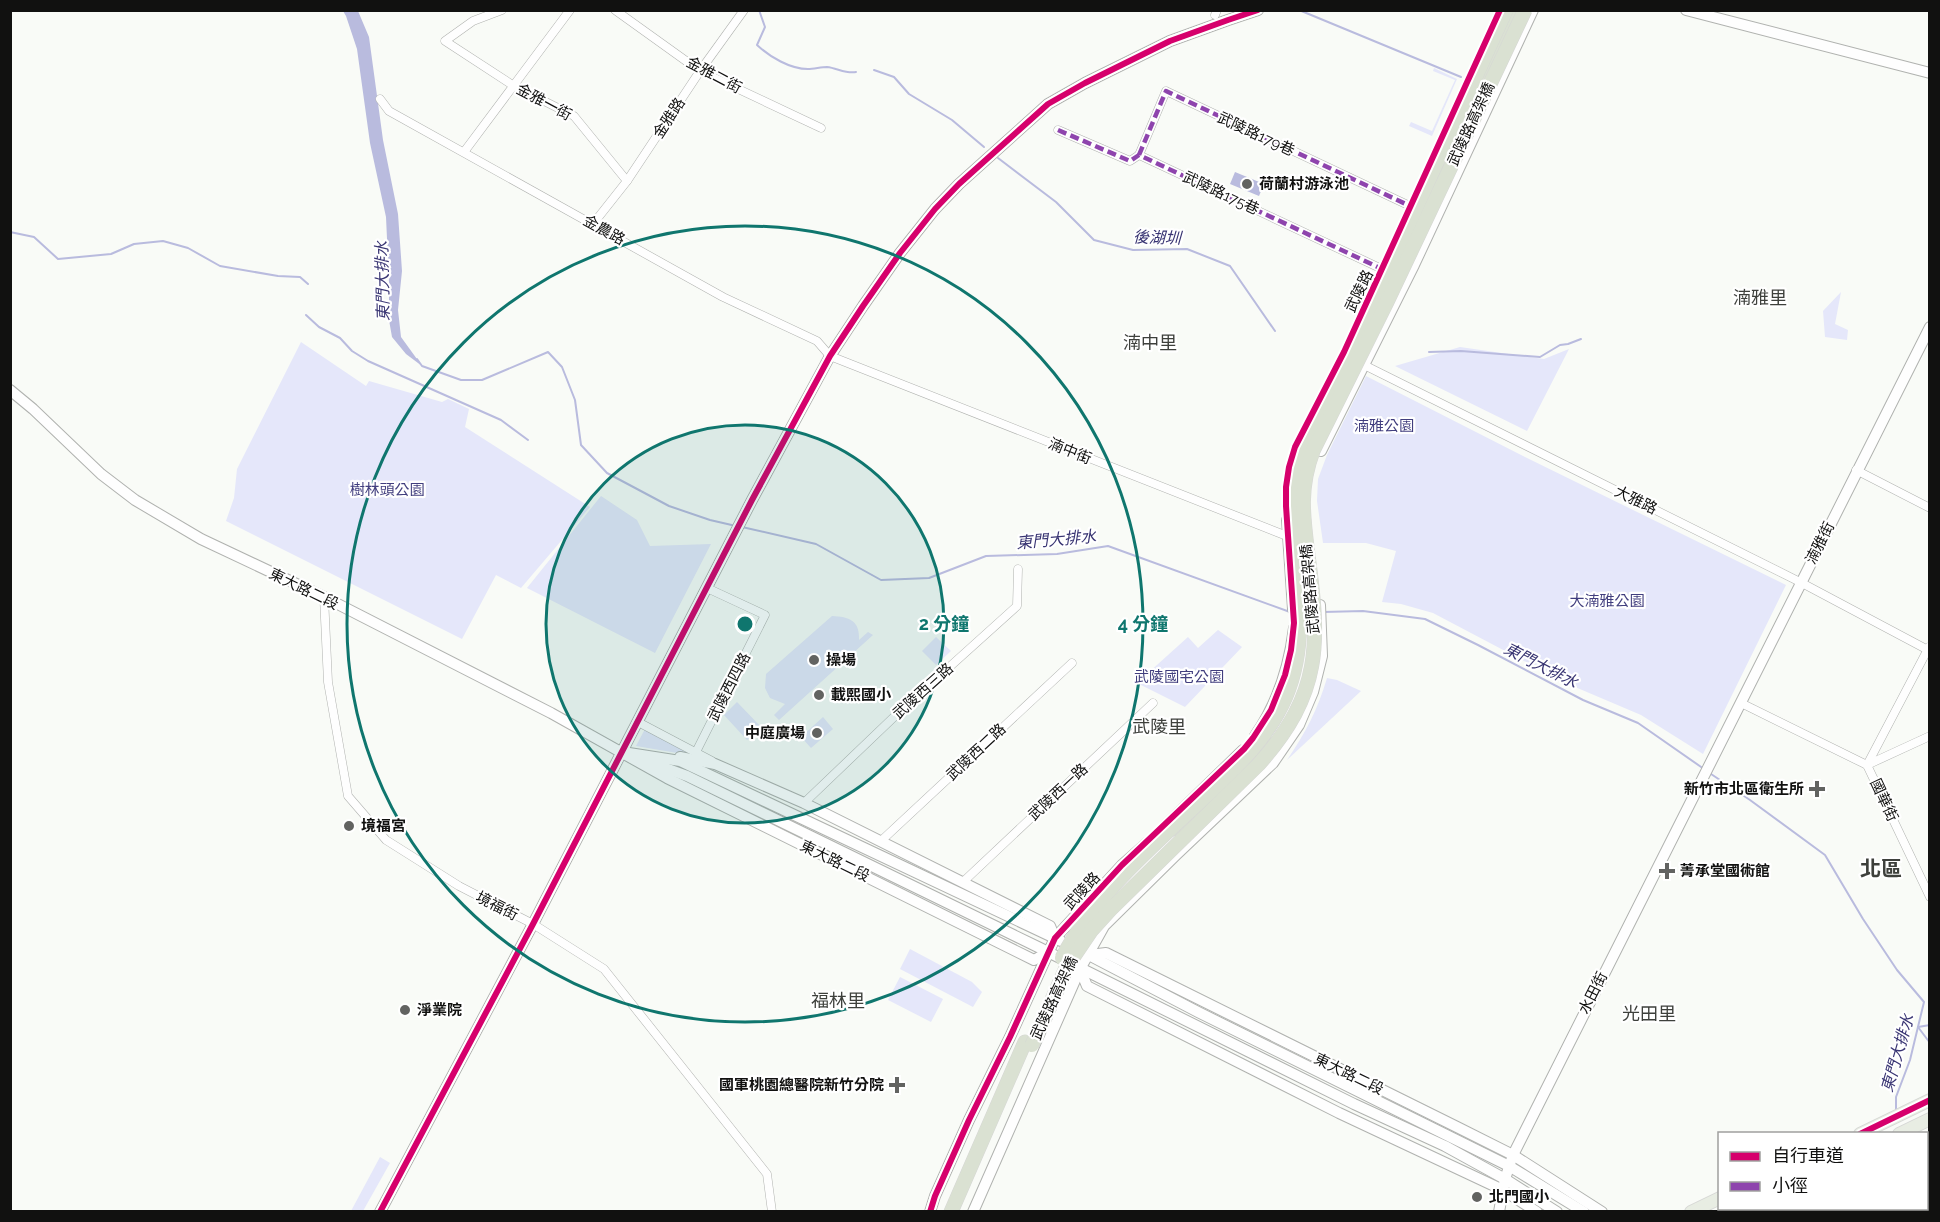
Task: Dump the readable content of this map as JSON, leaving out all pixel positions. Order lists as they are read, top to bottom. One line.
{"streets":{"highway":["武陵路高架橋"],"street":["金雅二街","金雅一街","金雅路","武陵路179巷","武陵路175巷","金農路","武陵路","湳中街","大雅路","湳雅街","東大路二段","武陵西四路","武陵西三路","武陵西二路","武陵西一路","國華街","境福街","水田街"]},"crossings":[["金雅二街","金雅路"],["金雅一街","金雅路"],["金雅路","金農路"],["武陵路179巷","武陵路175巷"],["武陵路179巷","武陵路"],["武陵路175巷","武陵路"],["金農路","湳中街"],["武陵路","湳中街"],["武陵路","大雅路"],["武陵路","東大路二段"],["大雅路","湳雅街"],["湳雅街","國華街"],["湳雅街","水田街"],["東大路二段","武陵西四路"],["東大路二段","武陵西三路"],["東大路二段","武陵西二路"],["東大路二段","武陵西一路"],["東大路二段","境福街"],["東大路二段","水田街"]],"districts":["湳雅里","湳中里","武陵里","北區","福林里","光田里"],"water":["後湖圳","東門大排水"],"parks":["湳雅公園","樹林頭公園","大湳雅公園","武陵國宅公園"],"places":{"other":["荷蘭村游泳池","操場","載熙國小","中庭廣場","境福宮","淨業院","北門國小"],"health":["新竹市北區衛生所","菁承堂國術館","國軍桃園總醫院新竹分院"]},"legend":["自行車道","小徑"],"rings":["2 分鐘","4 分鐘"]}
